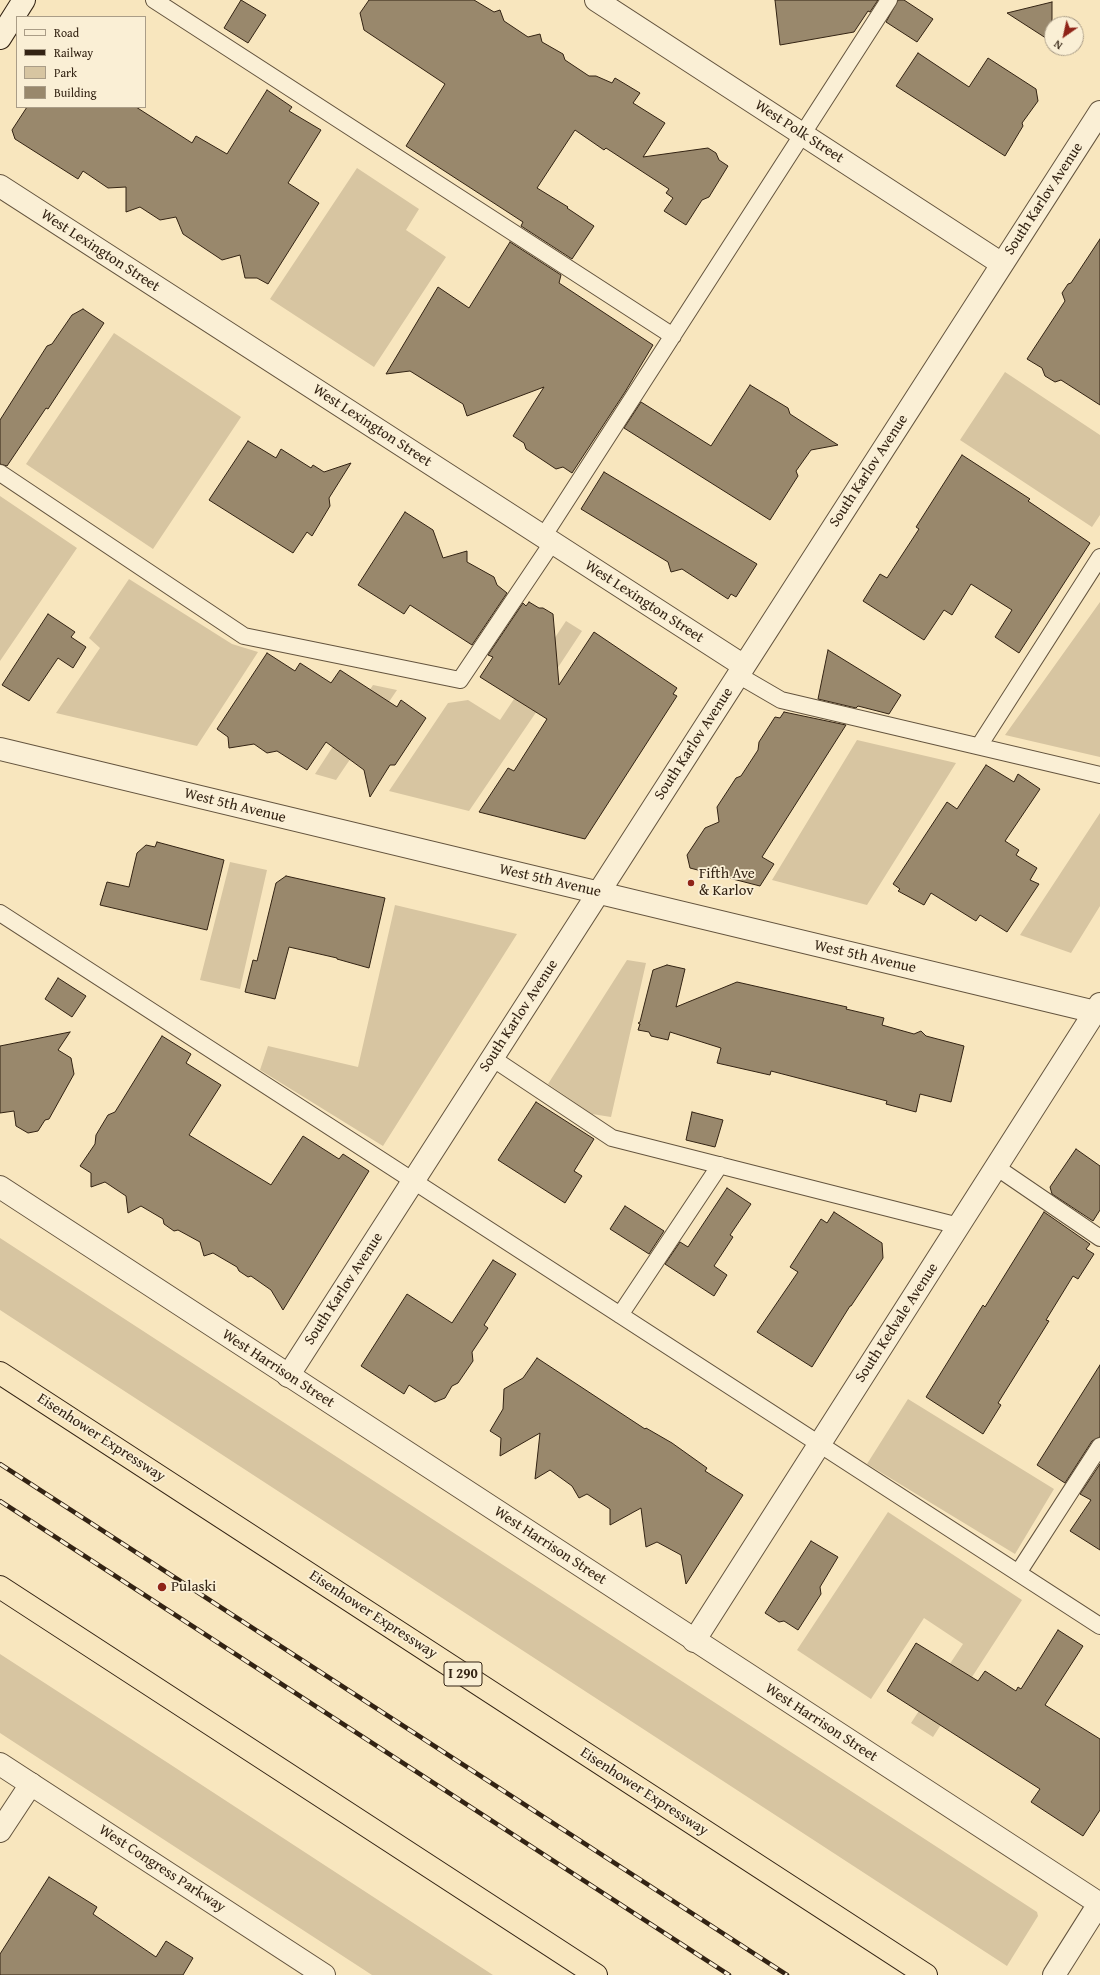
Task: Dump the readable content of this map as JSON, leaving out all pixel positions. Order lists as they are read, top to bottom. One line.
{"streets":{"highway":["Eisenhower Expressway","I 290"],"street":["West Polk Street","South Karlov Avenue","West Lexington Street","West 5th Avenue","South Kedvale Avenue","West Harrison Street","West Congress Parkway"]},"crossings":[["West Polk Street","South Karlov Avenue"],["South Karlov Avenue","West Lexington Street"],["South Karlov Avenue","West 5th Avenue"],["South Karlov Avenue","West Harrison Street"],["West 5th Avenue","South Kedvale Avenue"],["South Kedvale Avenue","West Harrison Street"]],"places":["Fifth Ave & Karlov","Pulaski"],"legend":["Road","Railway","Park","Building"],"north":"bottom left"}
